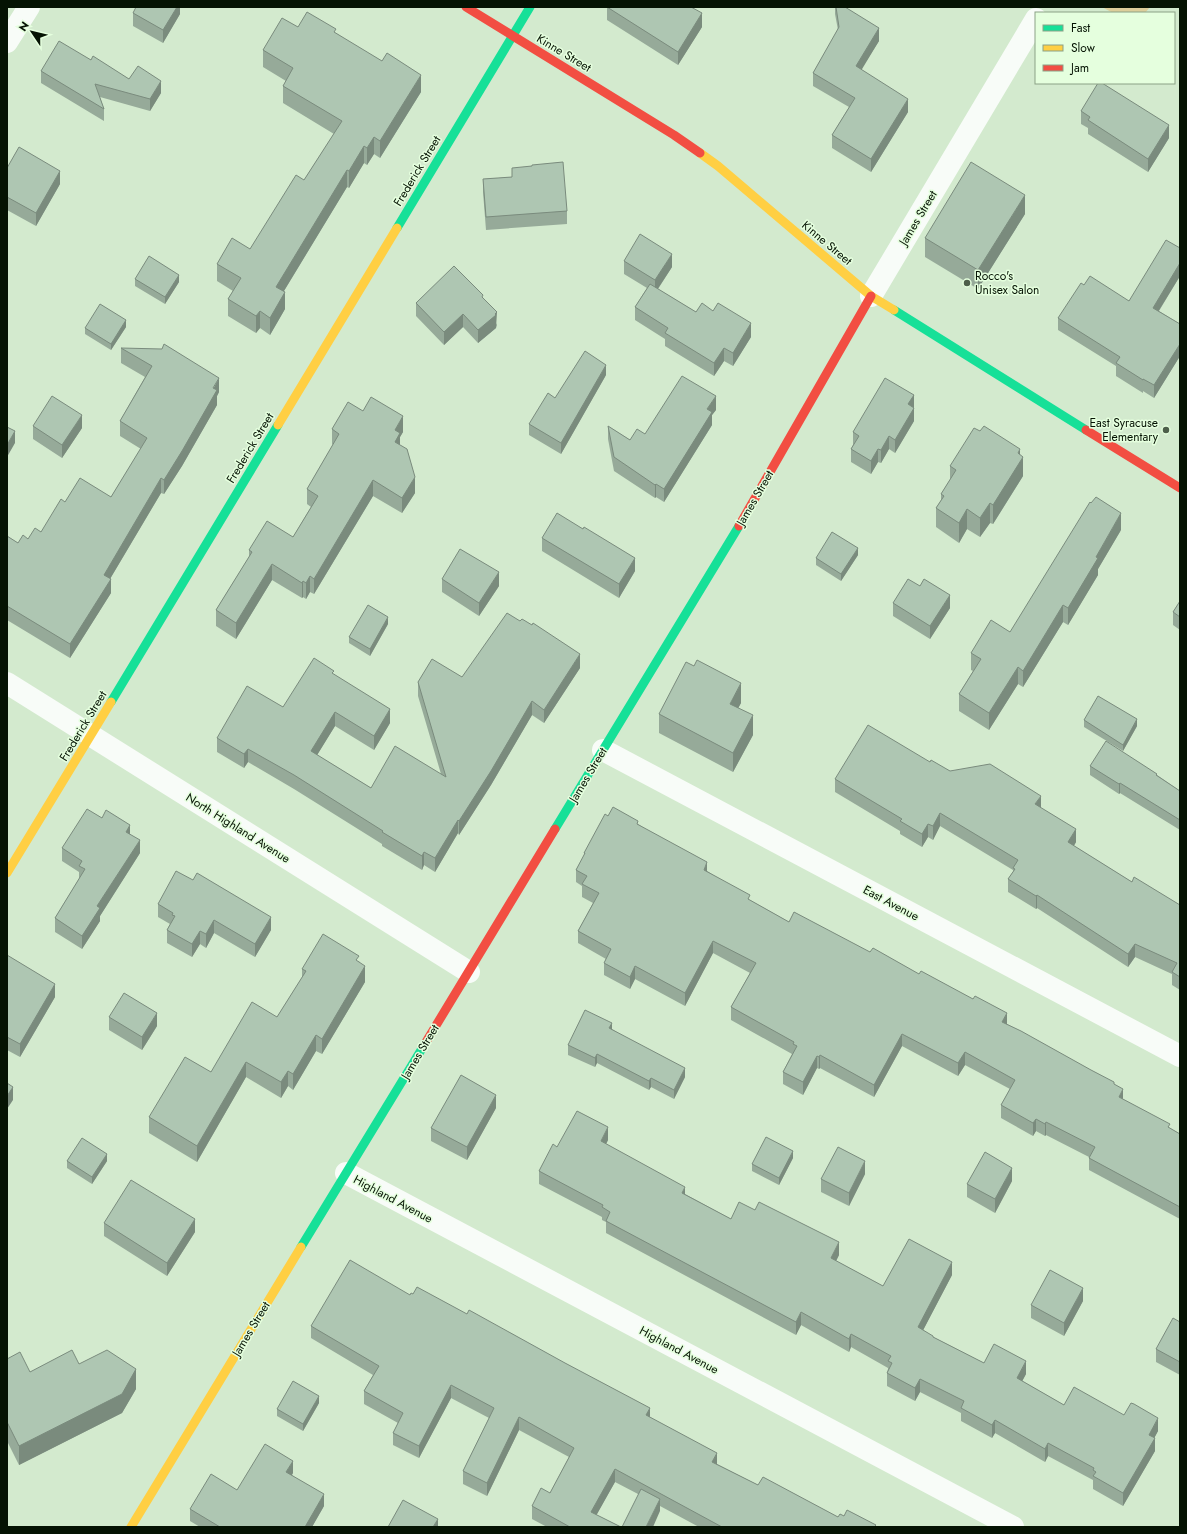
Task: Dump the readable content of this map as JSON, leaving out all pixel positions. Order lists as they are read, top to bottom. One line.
{"streets":{"street":["Kinne Street","Frederick Street","James Street","North Highland Avenue","East Avenue","Highland Avenue"]},"crossings":[["Kinne Street","Frederick Street"],["Kinne Street","James Street"],["Frederick Street","North Highland Avenue"],["James Street","North Highland Avenue"],["James Street","East Avenue"],["James Street","Highland Avenue"]],"places":["Rocco's Unisex Salon","East Syracuse Elementary"],"legend":["Fast","Slow","Jam"],"north":"top left"}
